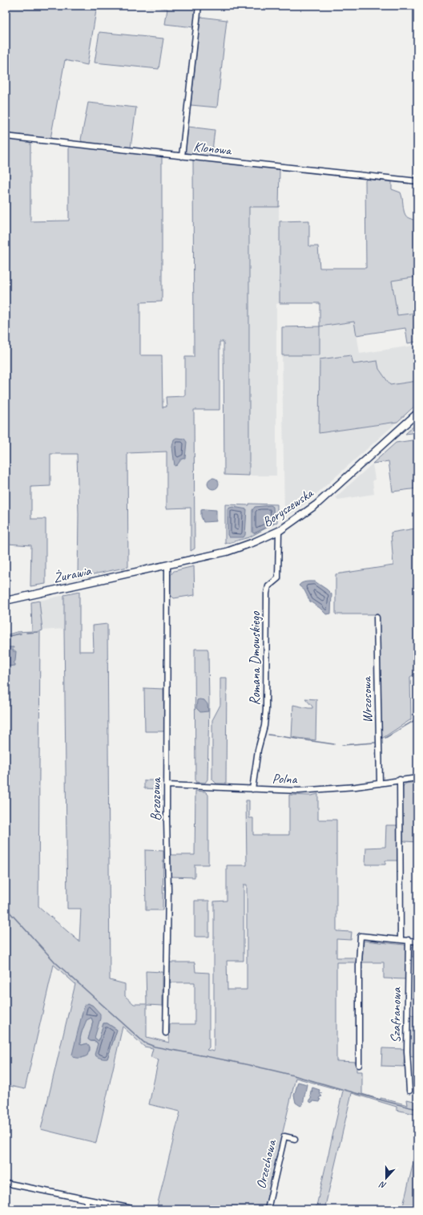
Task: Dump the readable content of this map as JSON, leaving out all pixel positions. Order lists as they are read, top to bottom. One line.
{"streets":{"main road":["Boryszewska","Żurawia"],"street":["Klonowa","Romana Dmowskiego","Wrzosowa","Polna","Brzozowa","Szafranowa","Orzechowa"]},"crossings":[["Boryszewska","Żurawia"],["Boryszewska","Romana Dmowskiego"],["Boryszewska","Brzozowa"],["Romana Dmowskiego","Polna"],["Wrzosowa","Polna"],["Polna","Brzozowa"]],"north":"bottom"}
